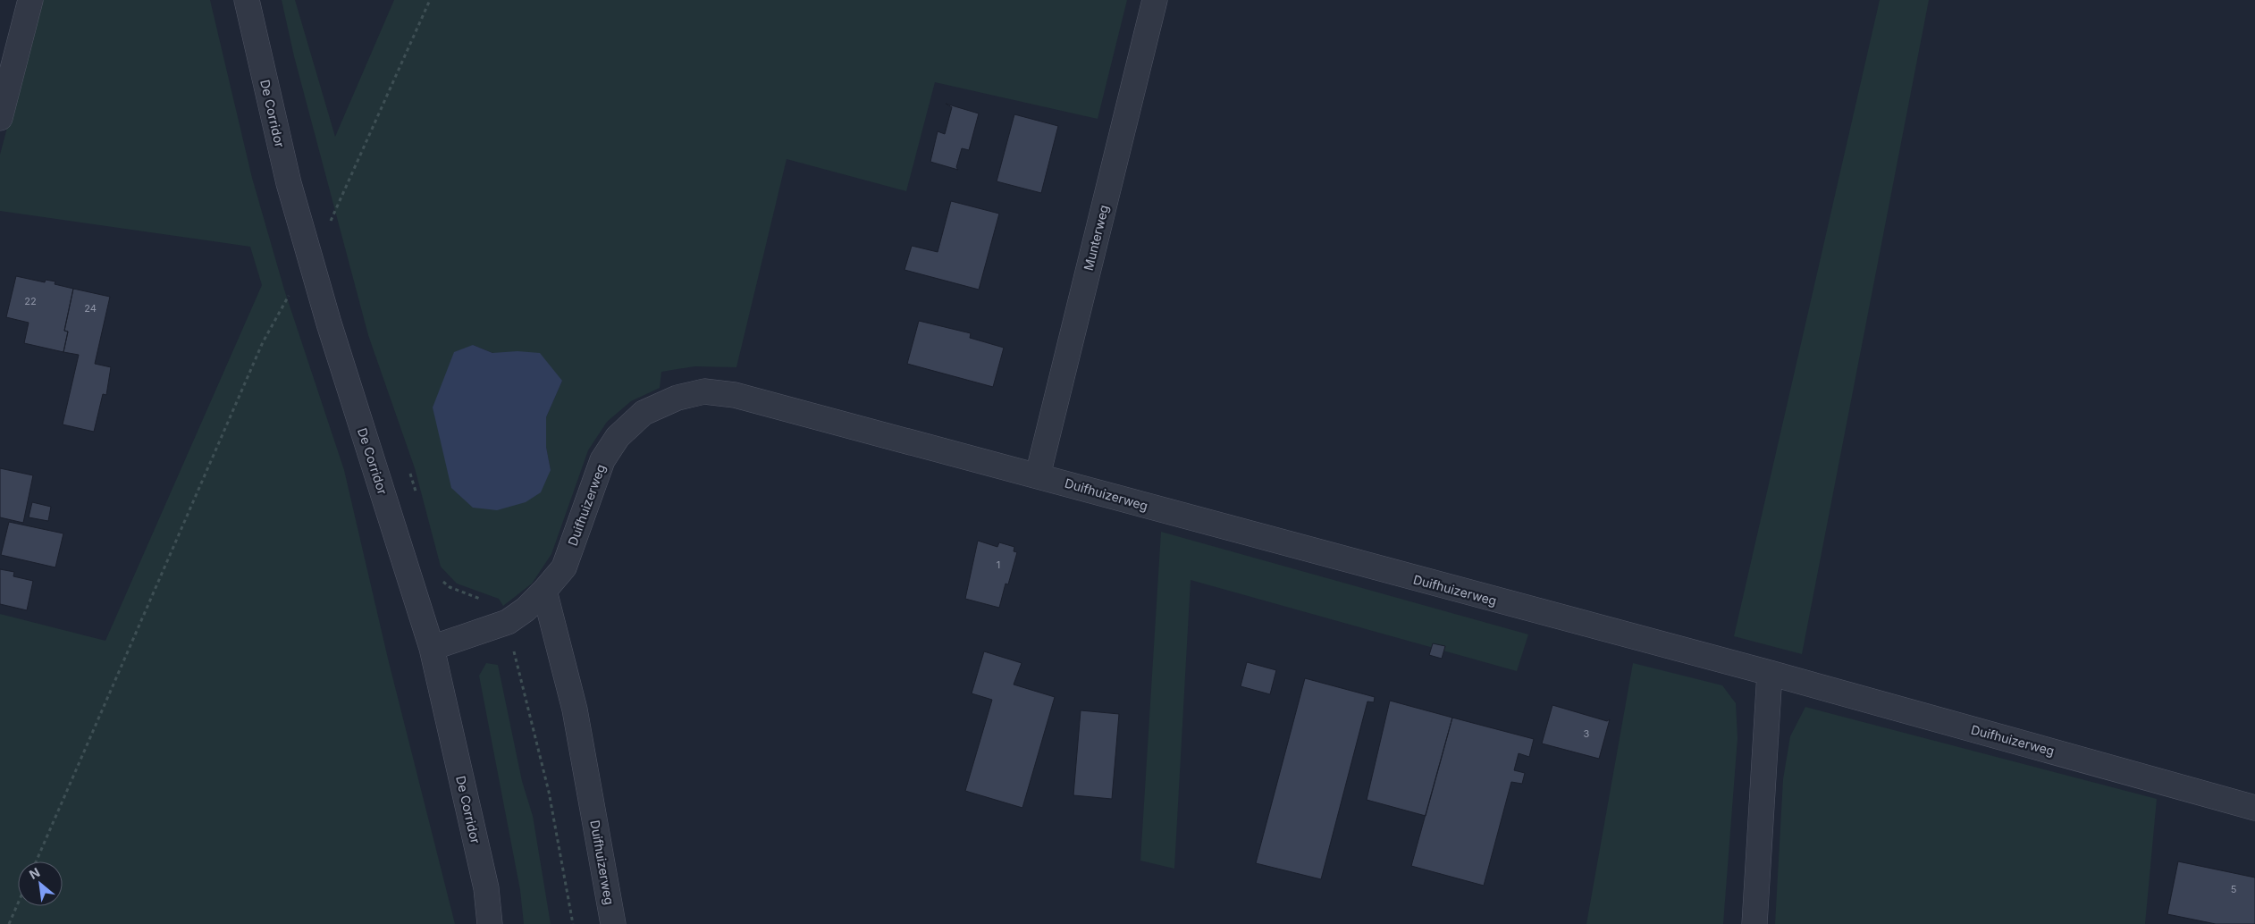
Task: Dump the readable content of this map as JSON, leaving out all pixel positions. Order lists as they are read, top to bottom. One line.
{"streets":{"street":["De Corridor","Munterweg","Duifhuizerweg"]},"crossings":[["De Corridor","Duifhuizerweg"],["Munterweg","Duifhuizerweg"]],"house_numbers":["22","24","1","3","5"],"north":"top left"}
